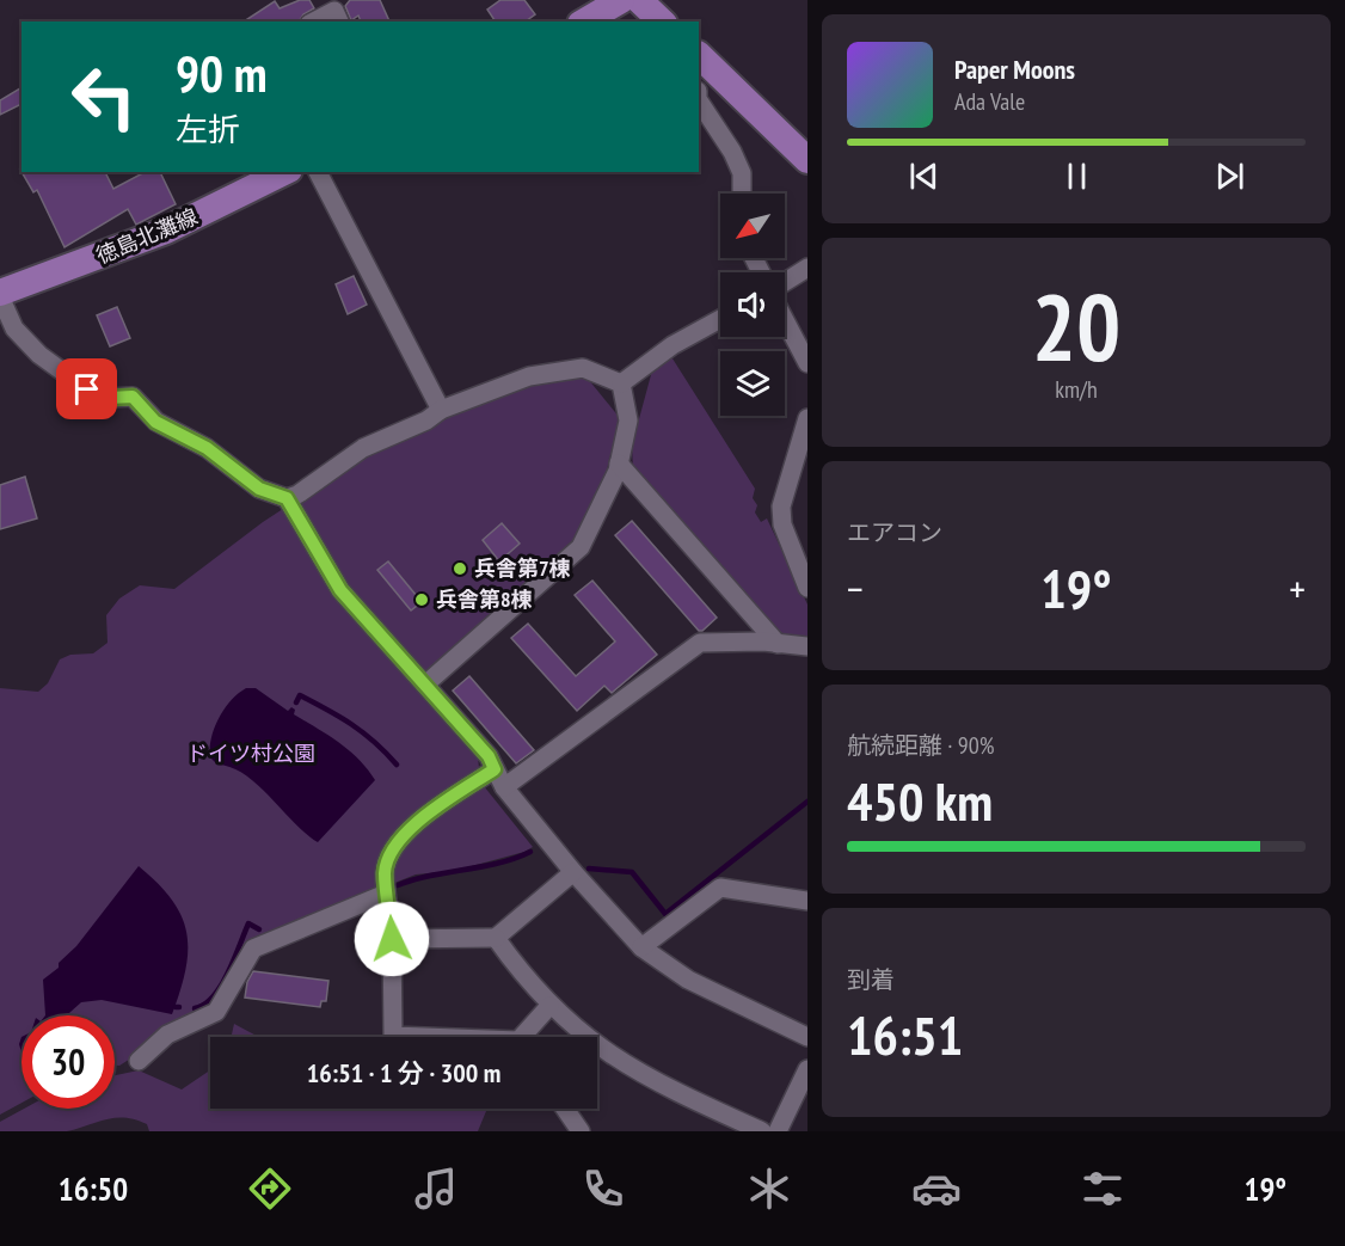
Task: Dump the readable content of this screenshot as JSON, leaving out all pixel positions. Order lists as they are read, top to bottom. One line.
{"streets":{"main road":["徳島北灘線"]},"parks":["ドイツ村公園"],"places":["兵舎第7棟","兵舎第8棟"],"north":"bottom left","page":{"turn":["90 m","左折"],"song":["Paper Moons","Ada Vale"],"tile":[["20","km/h"],"エアコン",["航続距離 · 90%","450 km"],["到着","16:51"]],"heat":["−","19°","+"],"limit":"30","trip":"16:51 · 1 分 · 300 m","tabs":["16:50","19°"]}}
